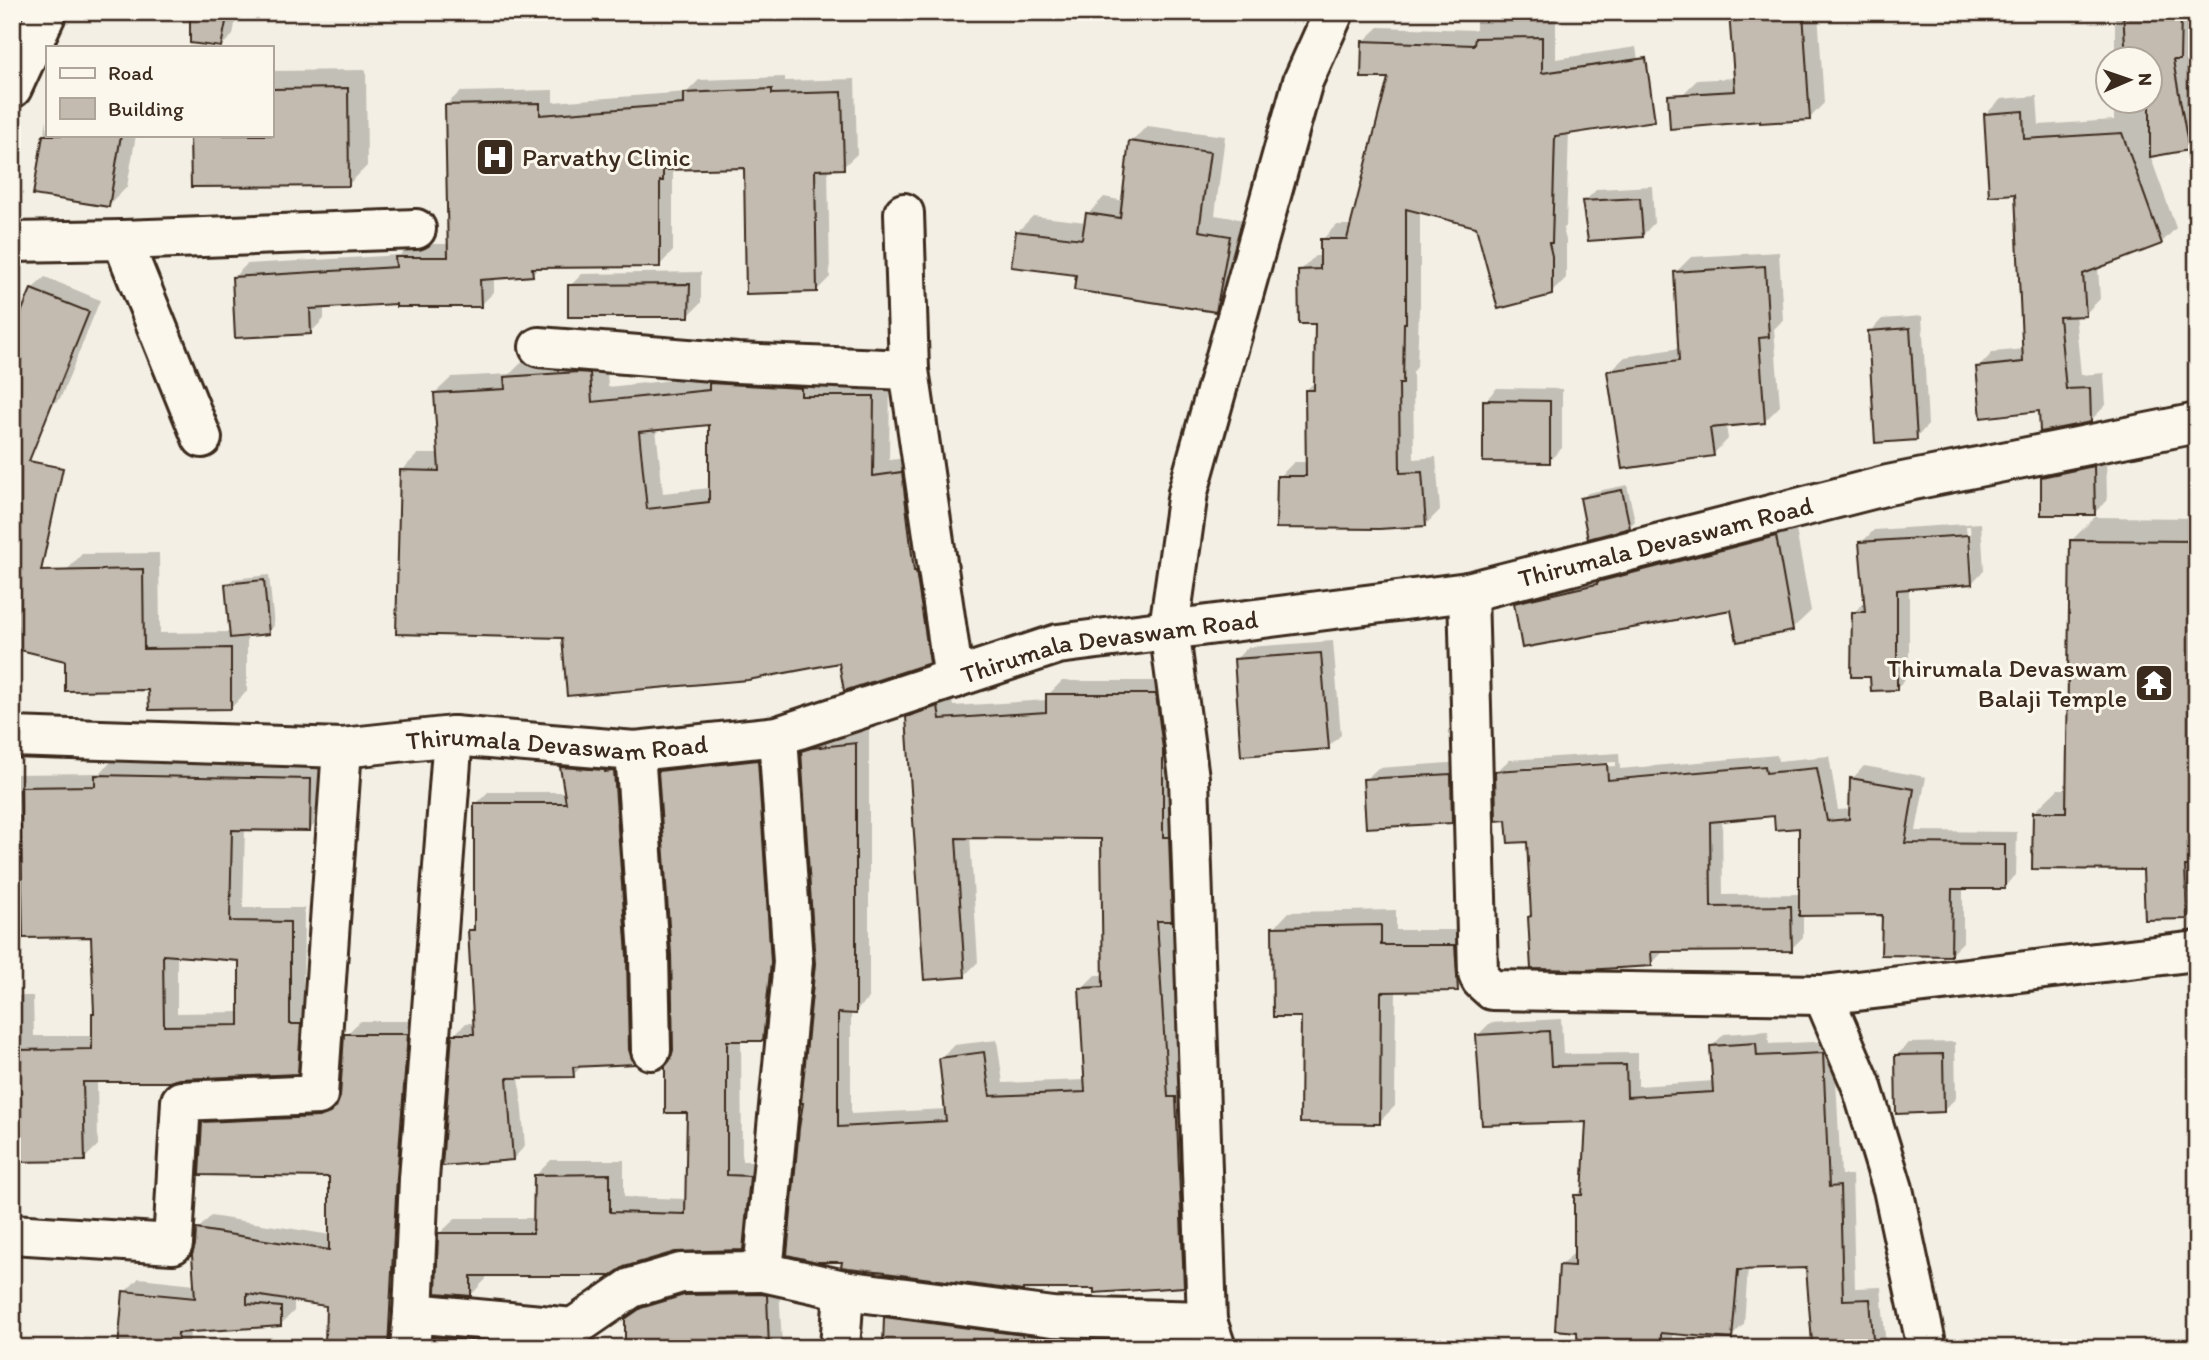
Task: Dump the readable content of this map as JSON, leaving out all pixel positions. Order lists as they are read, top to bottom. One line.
{"streets":{"street":["Thirumala Devaswam Road"]},"places":{"hospital":["Parvathy Clinic"],"temple":["Thirumala Devaswam Balaji Temple"]},"legend":["Road","Building"],"north":"right"}
